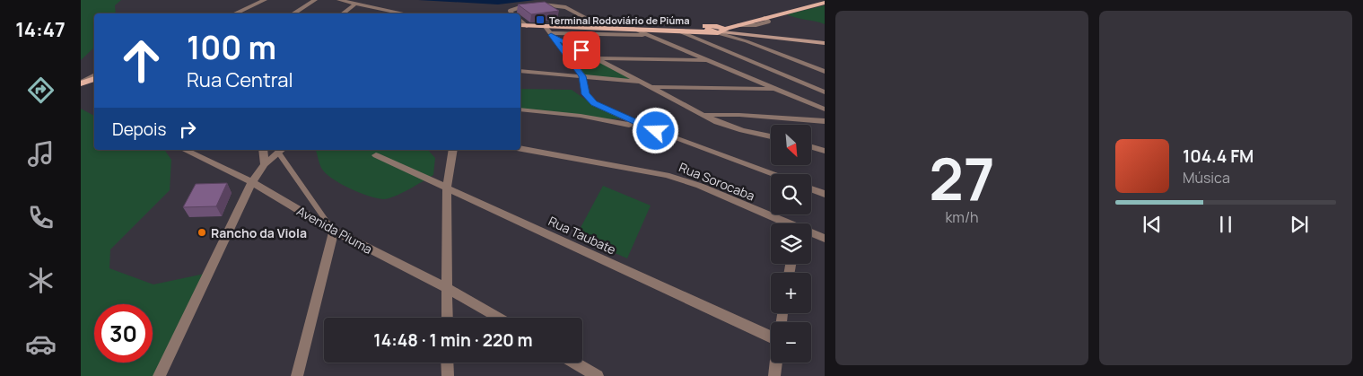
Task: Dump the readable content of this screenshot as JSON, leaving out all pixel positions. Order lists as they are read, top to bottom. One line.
{"streets":{"street":["Rua Sorocaba","Avenida Piuma","Rua Taubate"]},"places":{"transit":["Terminal Rodoviário de Piúma"],"other":["Rancho da Viola"]},"north":"bottom right","page":{"tabs":"14:47","tile":["27","km/h"],"turn":["100 m","Rua Central"],"then":"Depois","map_buttons":["+","−"],"song":["104.4 FM","Música"],"limit":"30","trip":"14:48 · 1 min · 220 m"}}
